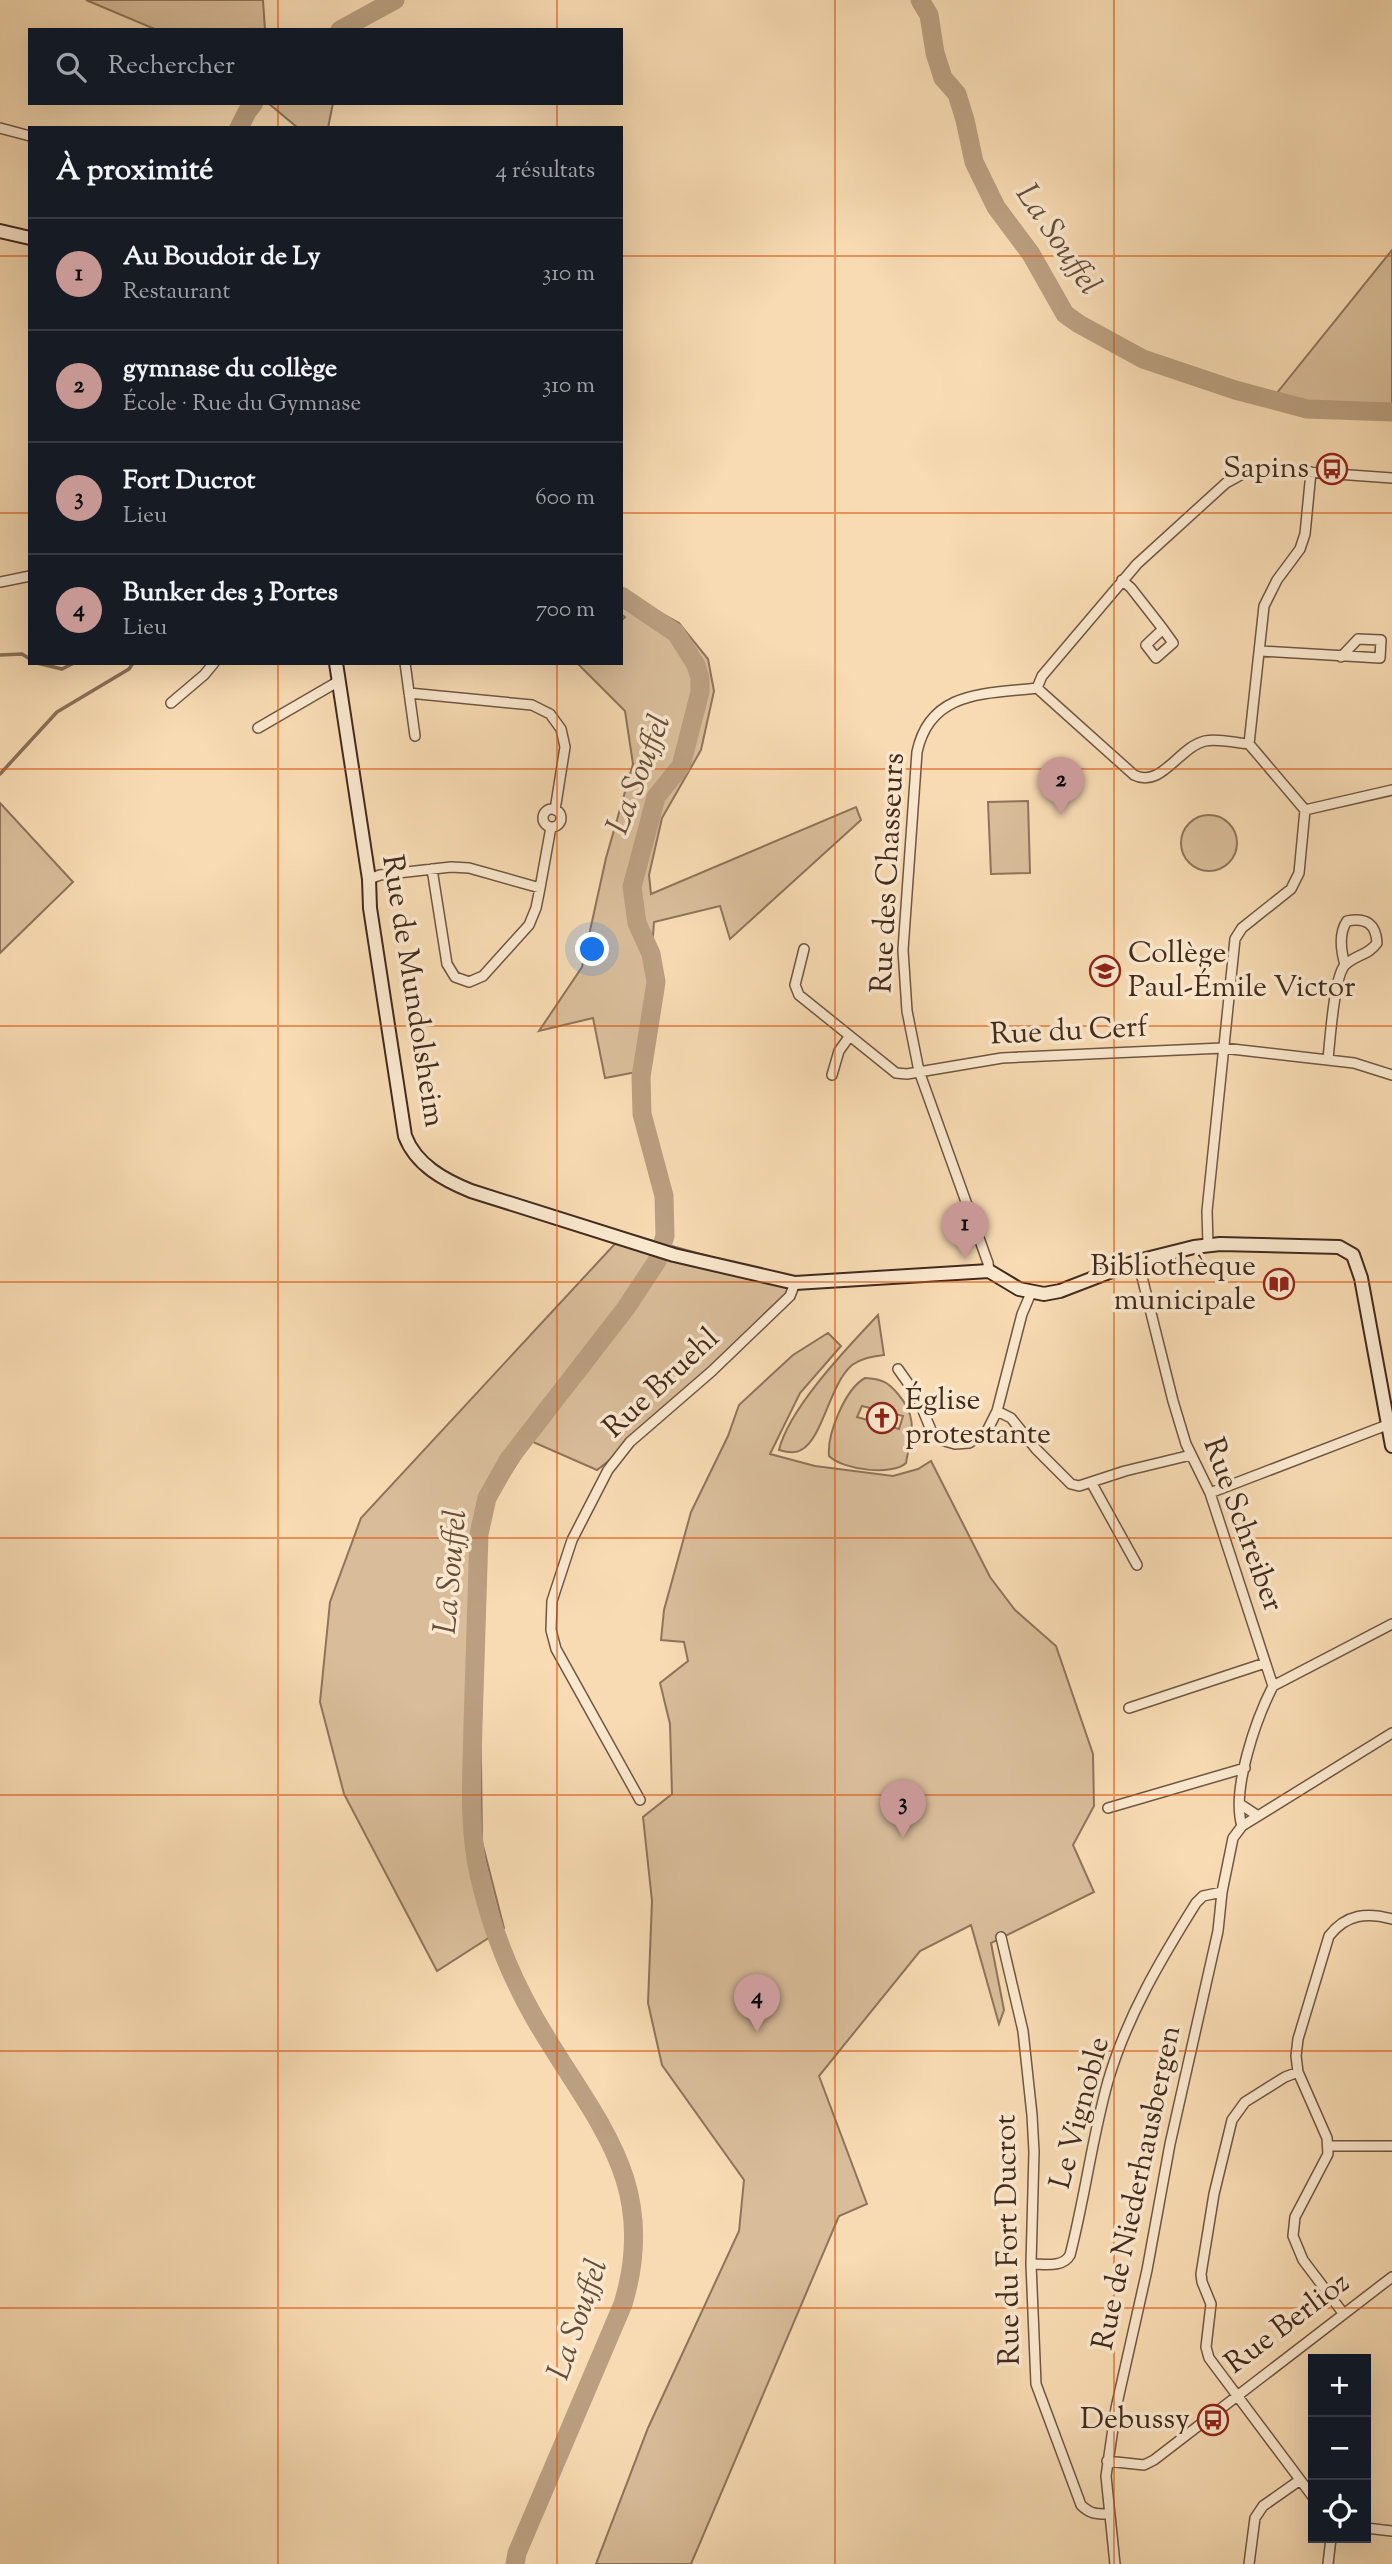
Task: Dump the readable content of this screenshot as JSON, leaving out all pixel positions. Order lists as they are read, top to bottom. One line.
{"streets":{"street":["Rue des Chasseurs","Rue de Mundolsheim","Rue du Cerf","Rue Bruehl","Rue Schreiber","Le Vignoble","Rue de Niederhausbergen","Rue du Fort Ducrot","Rue Berlioz"]},"crossings":[["Rue des Chasseurs","Rue de Mundolsheim"],["Rue des Chasseurs","Rue du Cerf"],["Rue de Mundolsheim","Rue Bruehl"],["Le Vignoble","Rue de Niederhausbergen"],["Le Vignoble","Rue du Fort Ducrot"],["Rue de Niederhausbergen","Rue du Fort Ducrot"],["Rue de Niederhausbergen","Rue Berlioz"]],"water":["La Souffel"],"places":{"bus stop":["Sapins","Debussy"],"school or university":["Collège Paul-Émile Victor"],"library":["Bibliothèque municipale"],"church":["Église protestante"]},"page":{"search":"Rechercher","heading":["À proximité","4 résultats"],"list":[{"mark":"1","name":"Au Boudoir de Ly","note":"Restaurant","value":"310 m"},{"mark":"2","name":"gymnase du collège","note":"École · Rue du Gymnase","value":"310 m"},{"mark":"3","name":"Fort Ducrot","note":"Lieu","value":"600 m"},{"mark":"4","name":"Bunker des 3 Portes","note":"Lieu","value":"700 m"}],"pins":["2","1","3","4"],"map_buttons":["+","−"]}}
